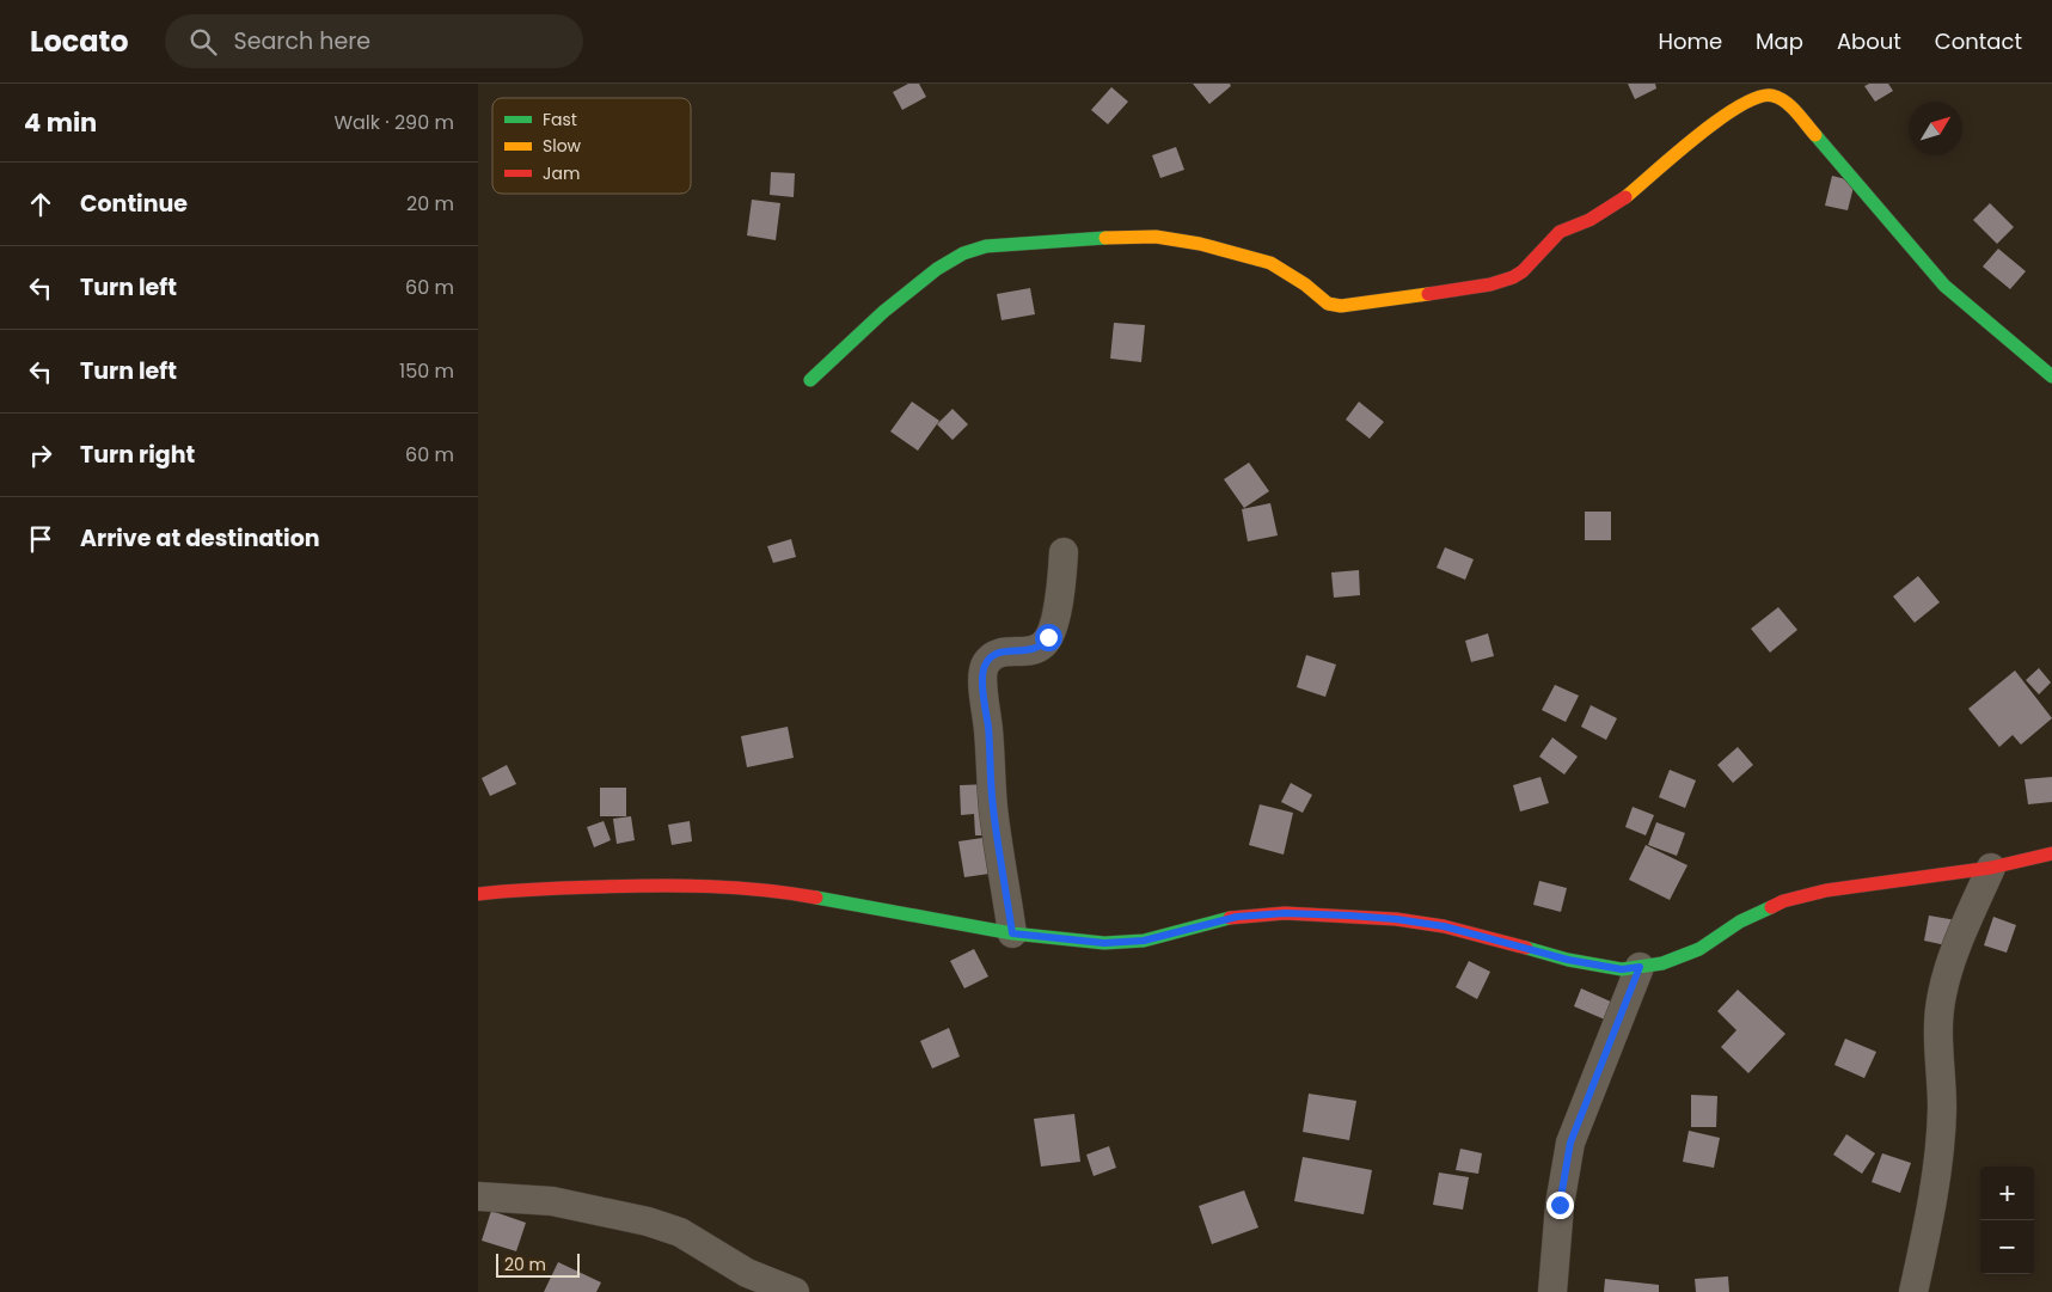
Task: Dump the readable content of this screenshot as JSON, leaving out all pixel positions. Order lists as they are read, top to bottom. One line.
{"legend":["Fast","Slow","Jam"],"scale_bar":"20 m","north":"top right","page":{"header":"Locato","search":"Search here","nav":["Home","Map","About","Contact"],"heading":["4 min","Walk · 290 m"],"list":[["Continue","20 m"],["Turn left","60 m"],["Turn left","150 m"],["Turn right","60 m"],"Arrive at destination"],"map_buttons":["+","−"],"scale":"20 m"}}
